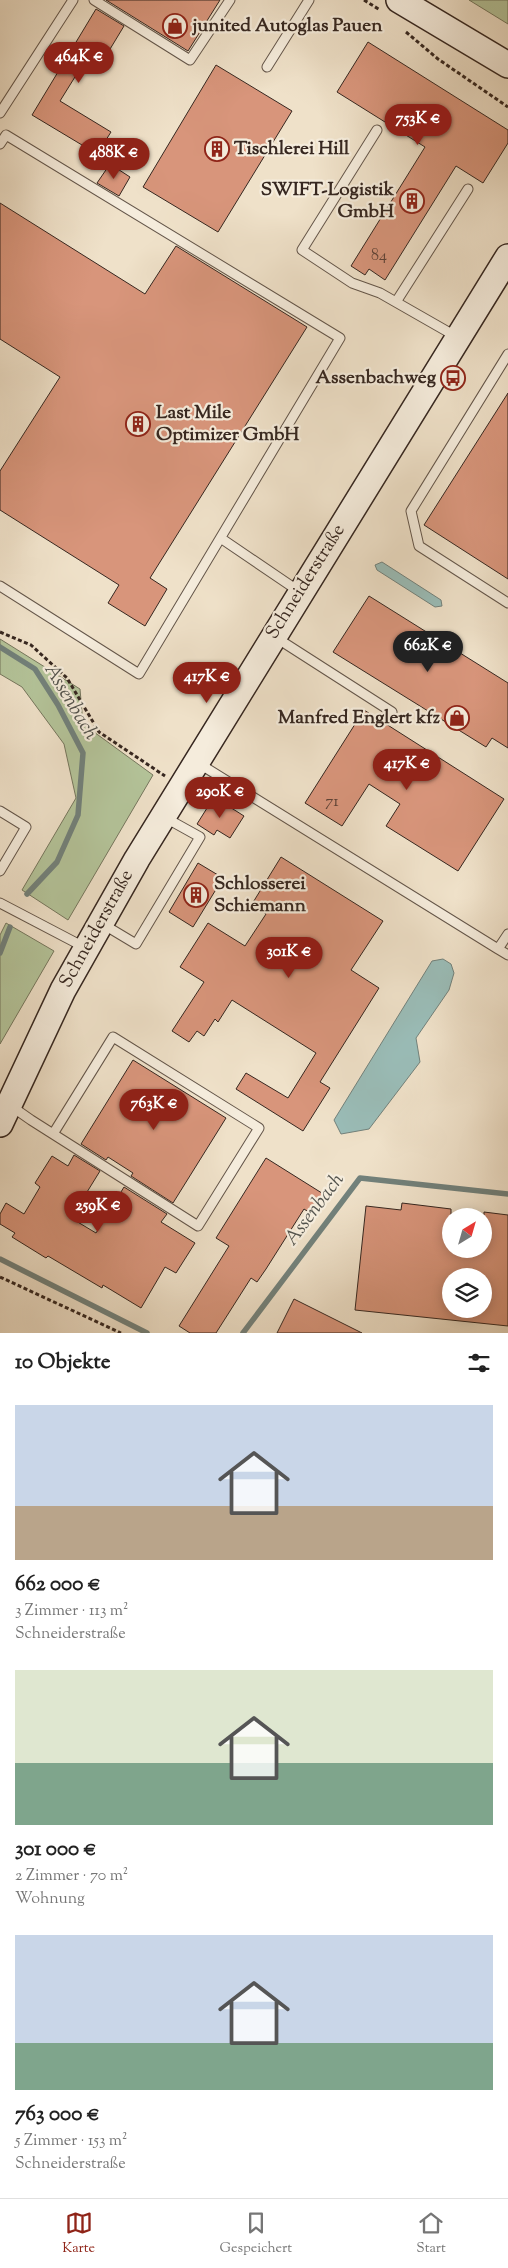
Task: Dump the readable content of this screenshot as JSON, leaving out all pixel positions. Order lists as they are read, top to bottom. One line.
{"streets":{"main road":["Schneiderstraße"]},"water":["Assenbach"],"places":{"shop":["junited Autoglas Pauen","Manfred Englert kfz"],"building":["Tischlerei Hill","SWIFT-Logistik GmbH","Last Mile Optimizer GmbH","Schlosserei Schiemann"],"bus stop":["Assenbachweg"]},"house_numbers":["84","71"],"north":"top right","page":{"price":["464K €","753K €","488K €","662K €","417K €","417K €","290K €","301K €","763K €","259K €"],"heading":"10 Objekte","list":[{"name":"662 000 €","note":"3 Zimmer · 113 m² · Schneiderstraße"},{"name":"301 000 €","note":"2 Zimmer · 70 m² · Wohnung"},{"name":"763 000 €","note":"5 Zimmer · 153 m² · Schneiderstraße"}],"tabs":["Karte","Gespeichert","Start"]}}
